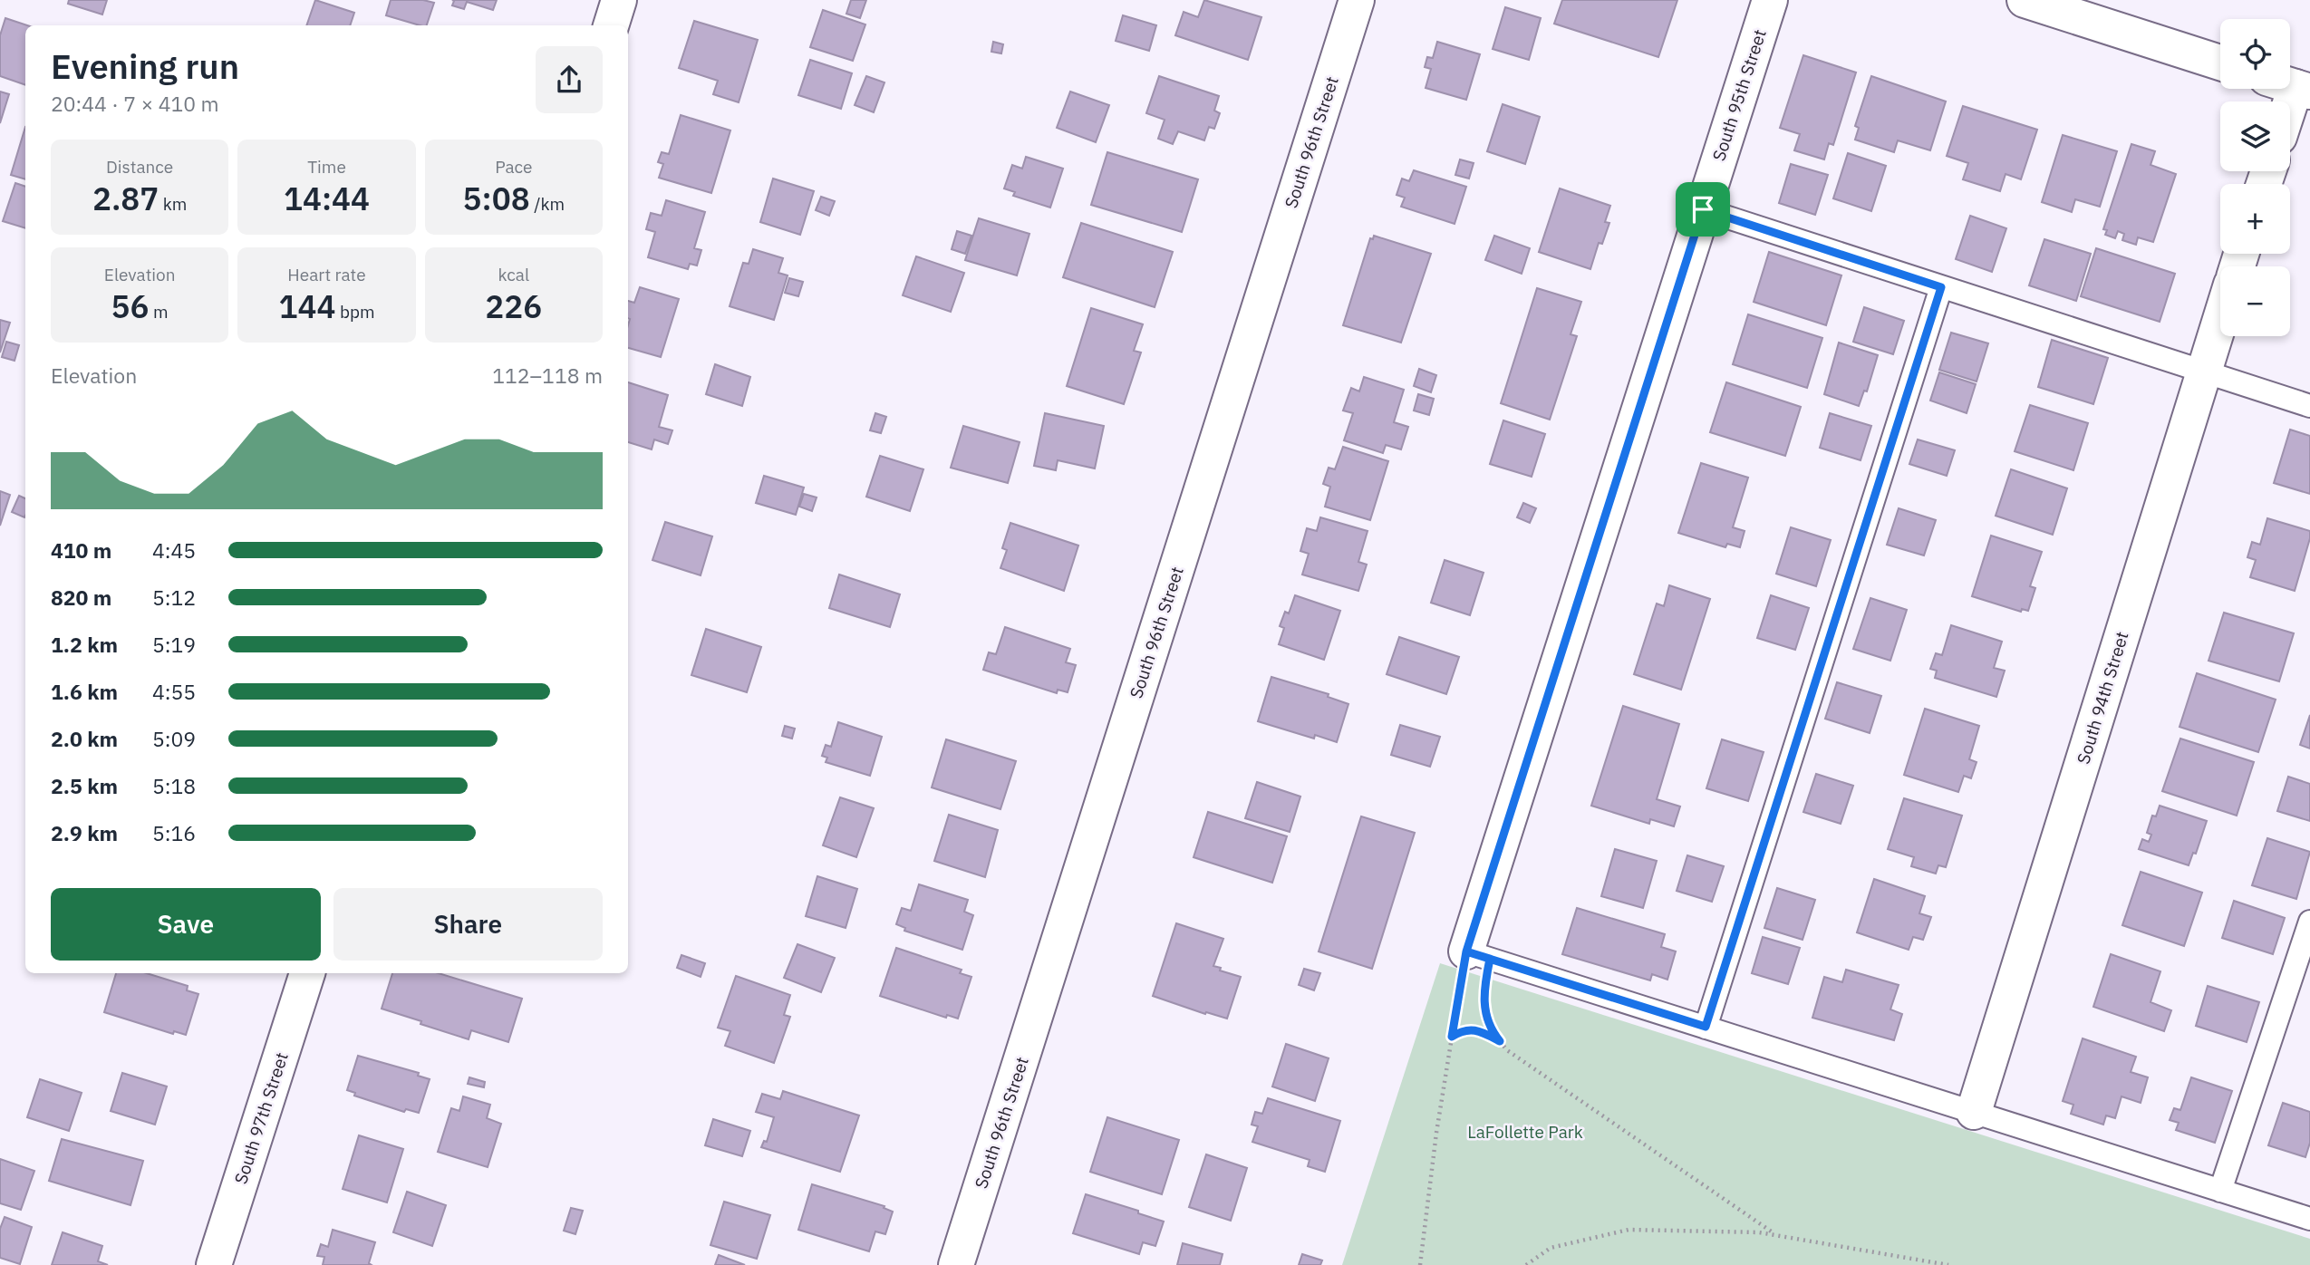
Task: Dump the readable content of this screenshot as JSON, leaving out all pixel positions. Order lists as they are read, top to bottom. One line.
{"streets":{"street":["South 95th Street","South 96th Street","South 94th Street","South 97th Street"]},"parks":["LaFollette Park"],"page":{"map_buttons":["+","−"],"heading":["Evening run","20:44 · 7 × 410 m"],"stats":[["Distance","2.87 km"],["Time","14:44"],["Pace","5:08 /km"],["Elevation","56 m"],["Heart rate","144 bpm"],["kcal","226"]],"chart":["Elevation","112–118 m"],"list":[{"name":"410 m","note":"4:45"},{"name":"820 m","note":"5:12"},{"name":"1.2 km","note":"5:19"},{"name":"1.6 km","note":"4:55"},{"name":"2.0 km","note":"5:09"},{"name":"2.5 km","note":"5:18"},{"name":"2.9 km","note":"5:16"}],"buttons":["Save","Share"]}}
